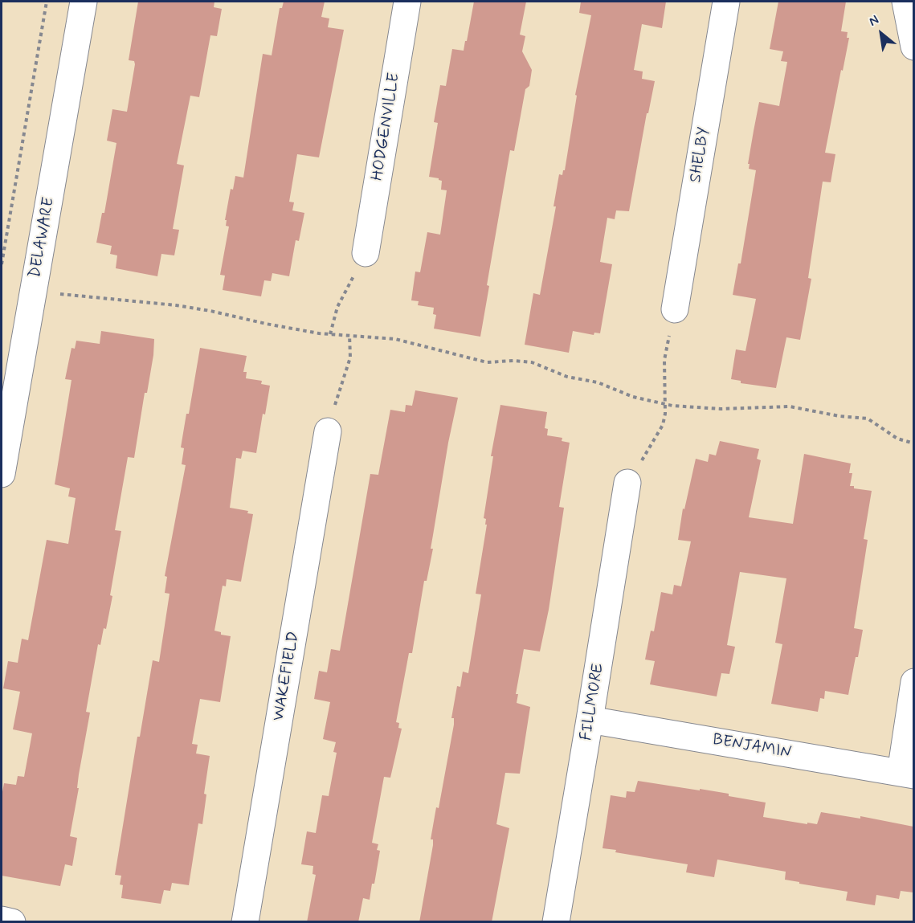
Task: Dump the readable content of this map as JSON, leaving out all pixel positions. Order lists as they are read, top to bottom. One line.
{"streets":{"street":["HODGENVILLE","SHELBY","DELAWARE","WAKEFIELD","FILLMORE","BENJAMIN"]},"crossings":[["FILLMORE","BENJAMIN"]],"north":"top left"}
